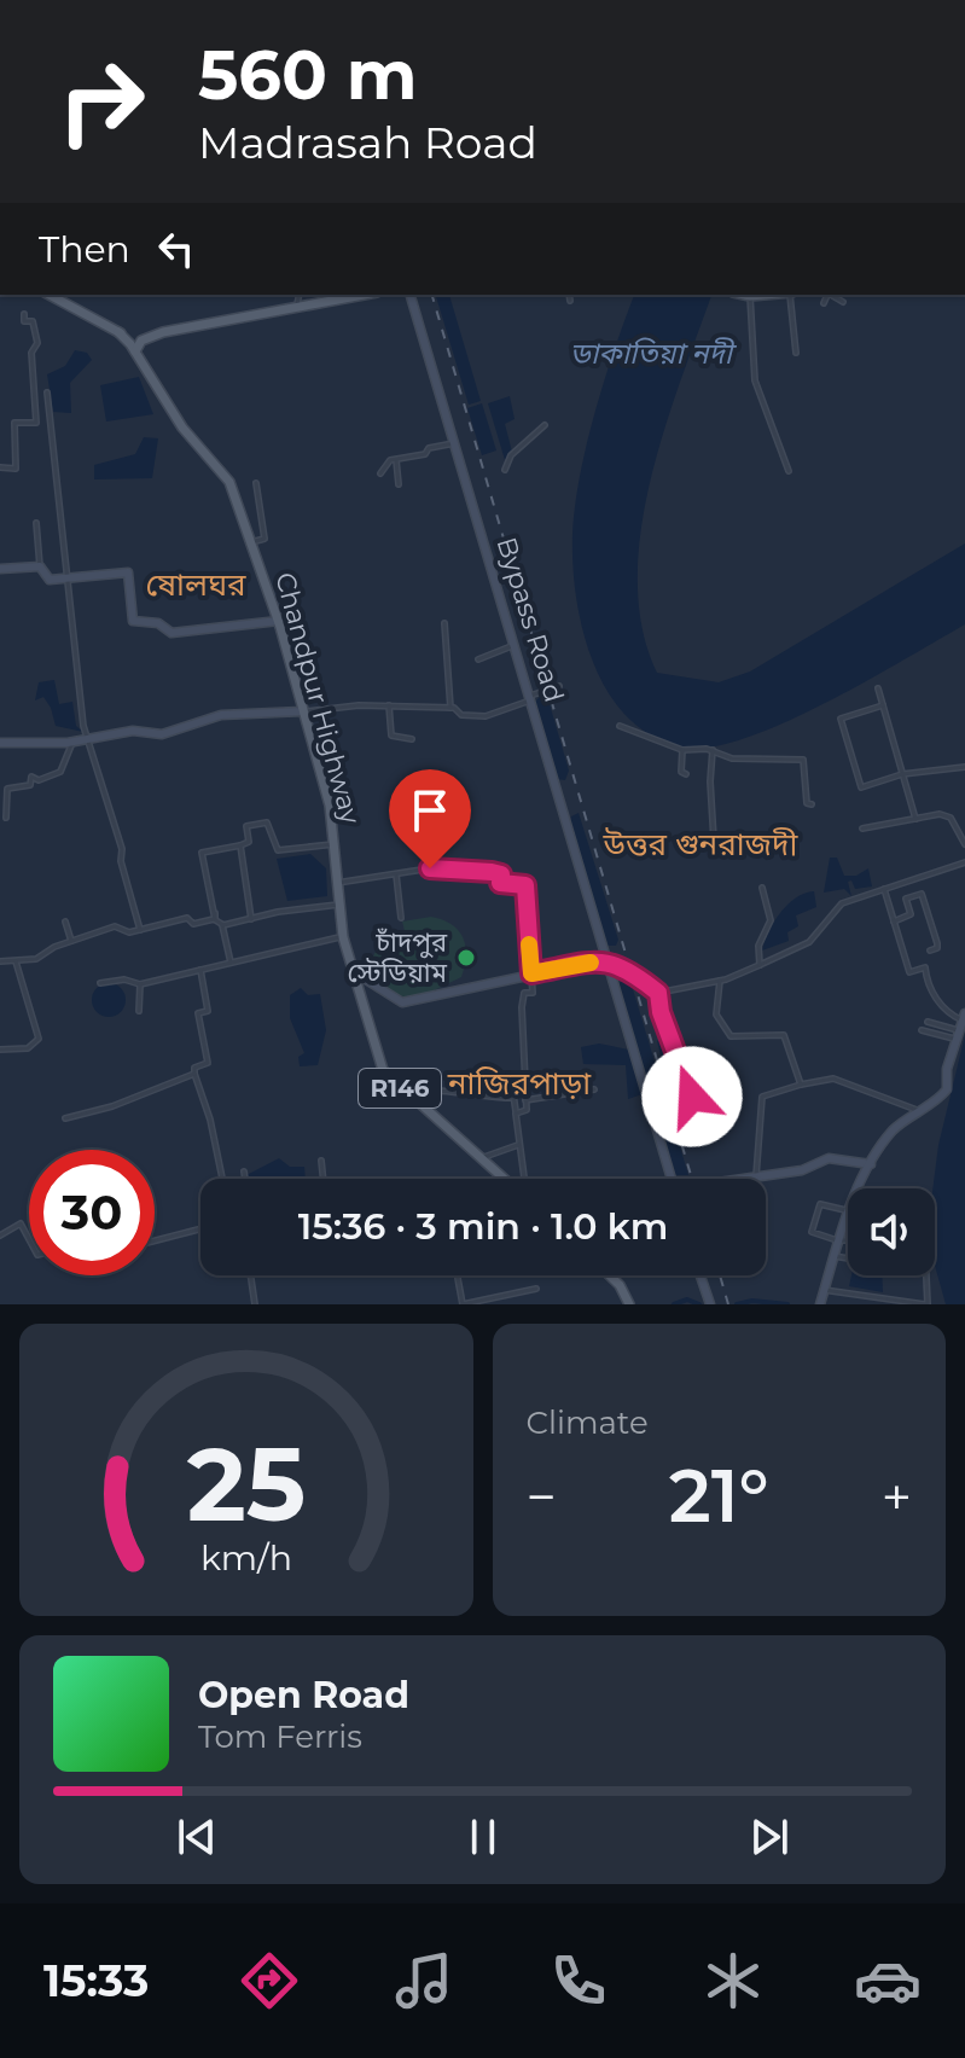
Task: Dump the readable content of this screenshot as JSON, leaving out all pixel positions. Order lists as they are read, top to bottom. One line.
{"streets":{"main road":["Chandpur Highway","R146"],"street":["Bypass Road"]},"districts":["ষোলঘর","উত্তর গুনরাজদী","নাজিরপাড়া"],"water":["ডাকাতিয়া নদী"],"places":["চাঁদপুর স্টেডিয়াম"],"page":{"turn":["560 m","Madrasah Road"],"then":"Then","limit":"30","trip":"15:36 · 3 min · 1.0 km","tile":"Climate","heat":["−","21°","+"],"song":["Open Road","Tom Ferris"],"tabs":"15:33","gauge":["25","km/h"]}}
